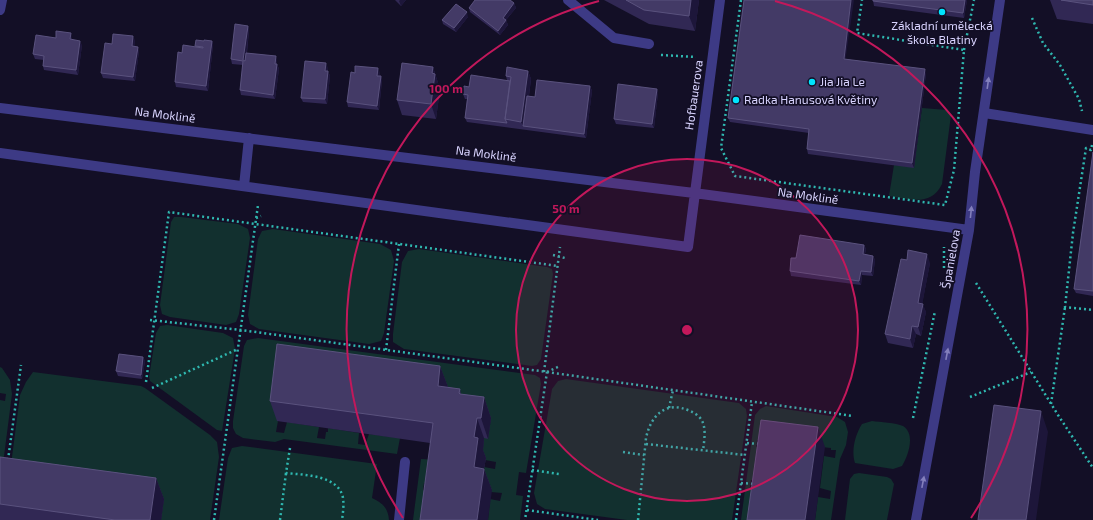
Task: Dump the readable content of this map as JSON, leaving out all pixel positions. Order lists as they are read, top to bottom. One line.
{"streets":{"street":["Hofbauerova","Na Moklině","Španielova"]},"crossings":[["Hofbauerova","Na Moklině"],["Na Moklině","Španielova"]],"one_way":["Španielova"],"places":["Základní umělecká škola Blatiny","Jia Jia Le","Radka Hanusová Květiny"],"rings":["100 m","50 m"]}
